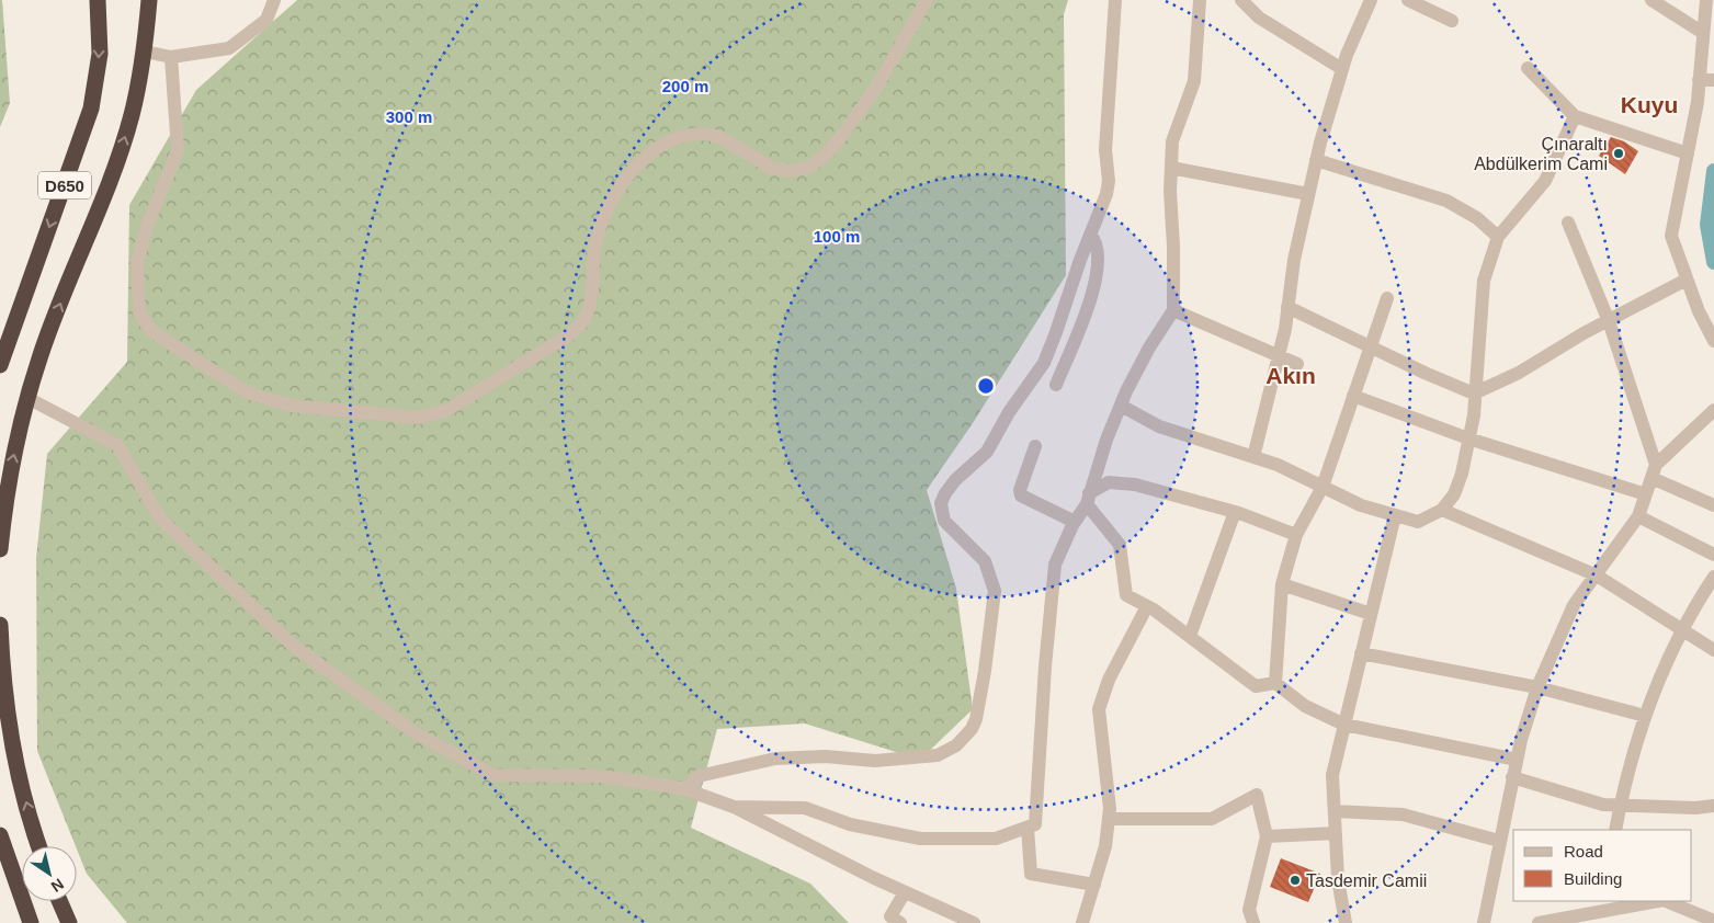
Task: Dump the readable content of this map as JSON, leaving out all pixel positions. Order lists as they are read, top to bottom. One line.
{"streets":{"highway":["D650"]},"districts":["Kuyu","Akın"],"places":["Çınaraltı Abdülkerim Cami","Tasdemir Camii"],"legend":["Road","Building"],"north":"bottom right","rings":["200 m","300 m","100 m"]}
